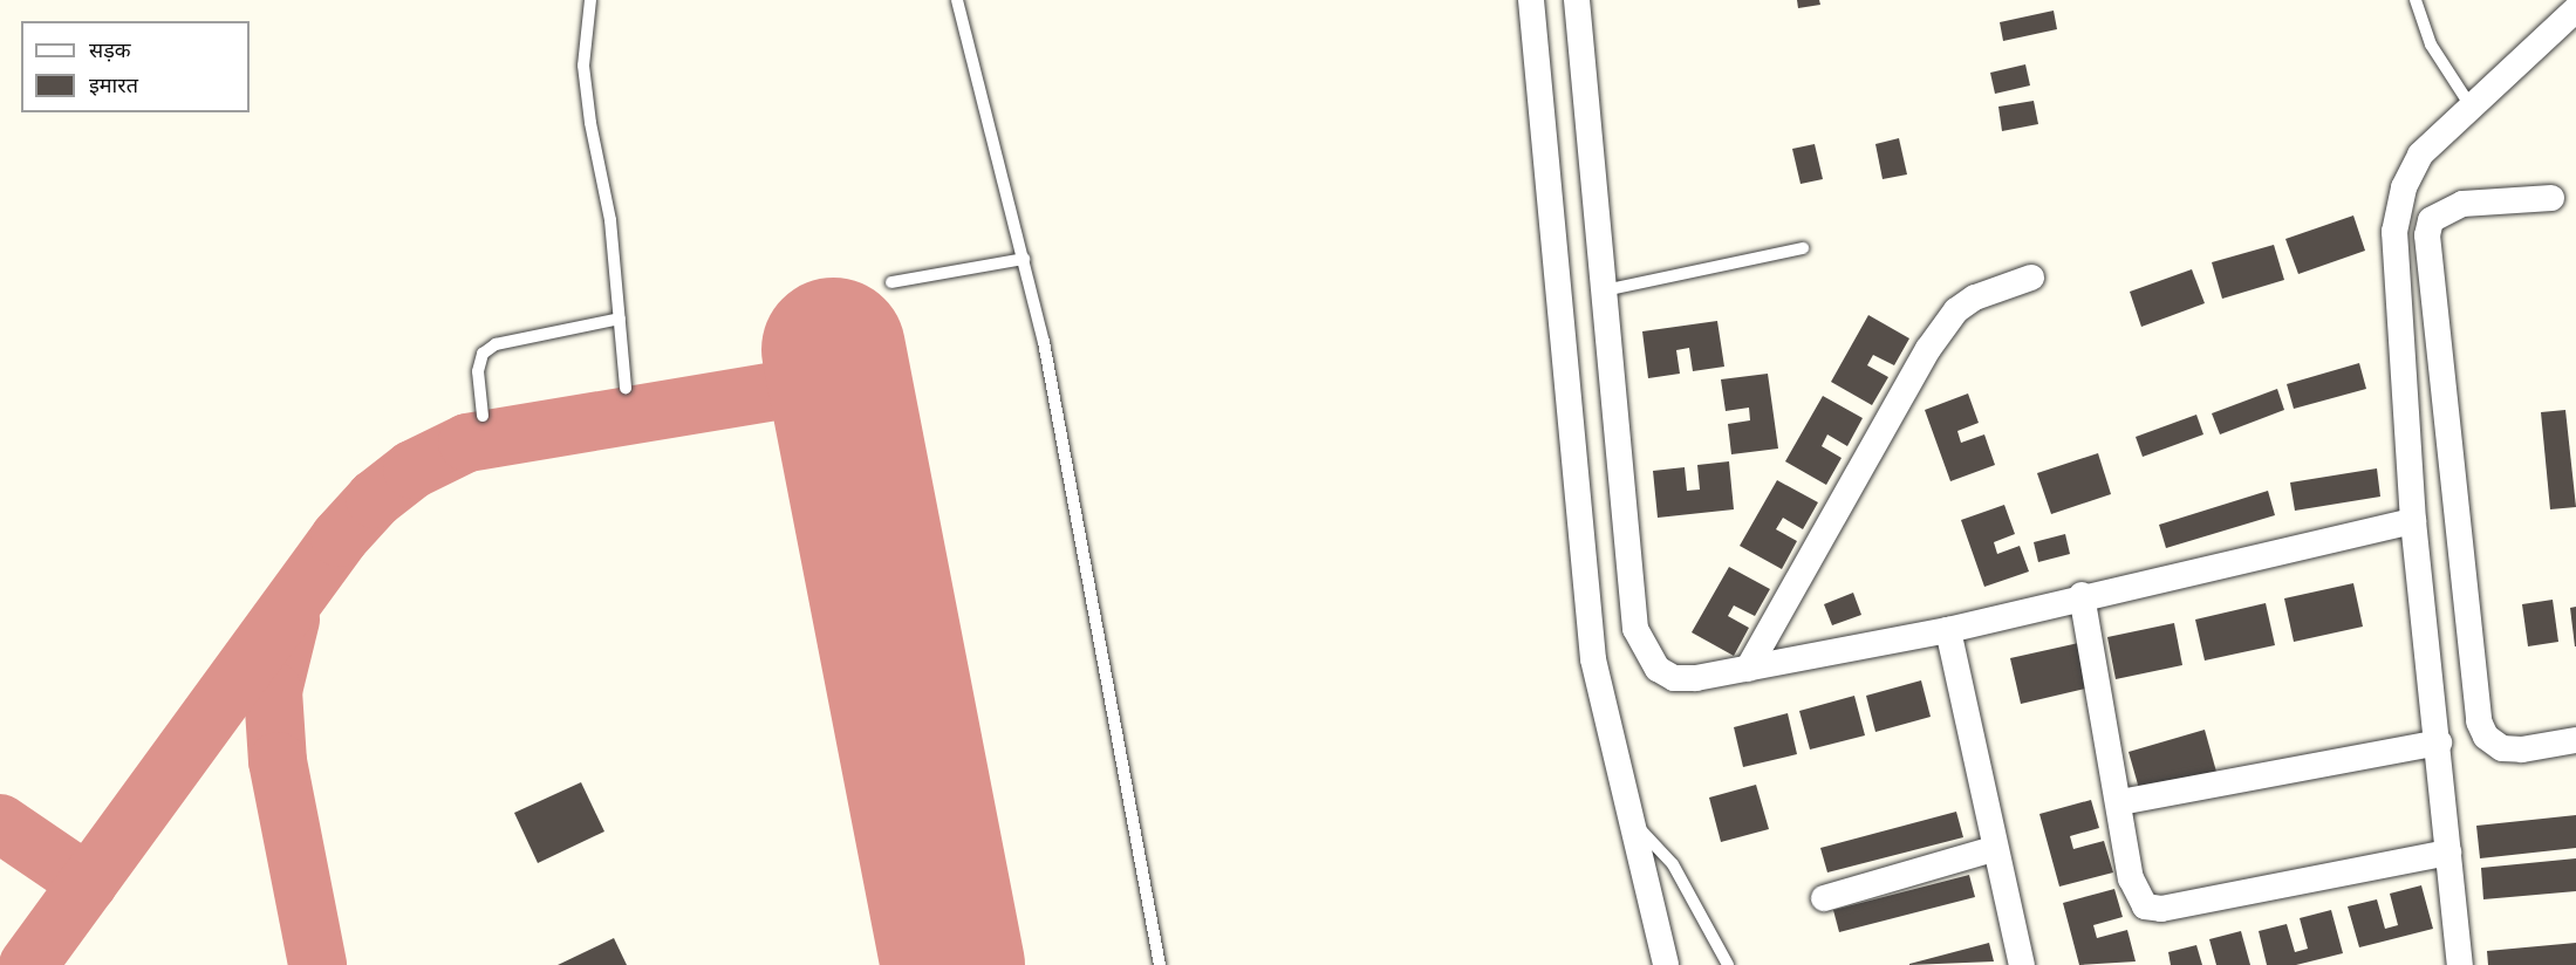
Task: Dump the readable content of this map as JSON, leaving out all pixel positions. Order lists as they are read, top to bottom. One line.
{"legend":["सड़क","इमारत"]}
